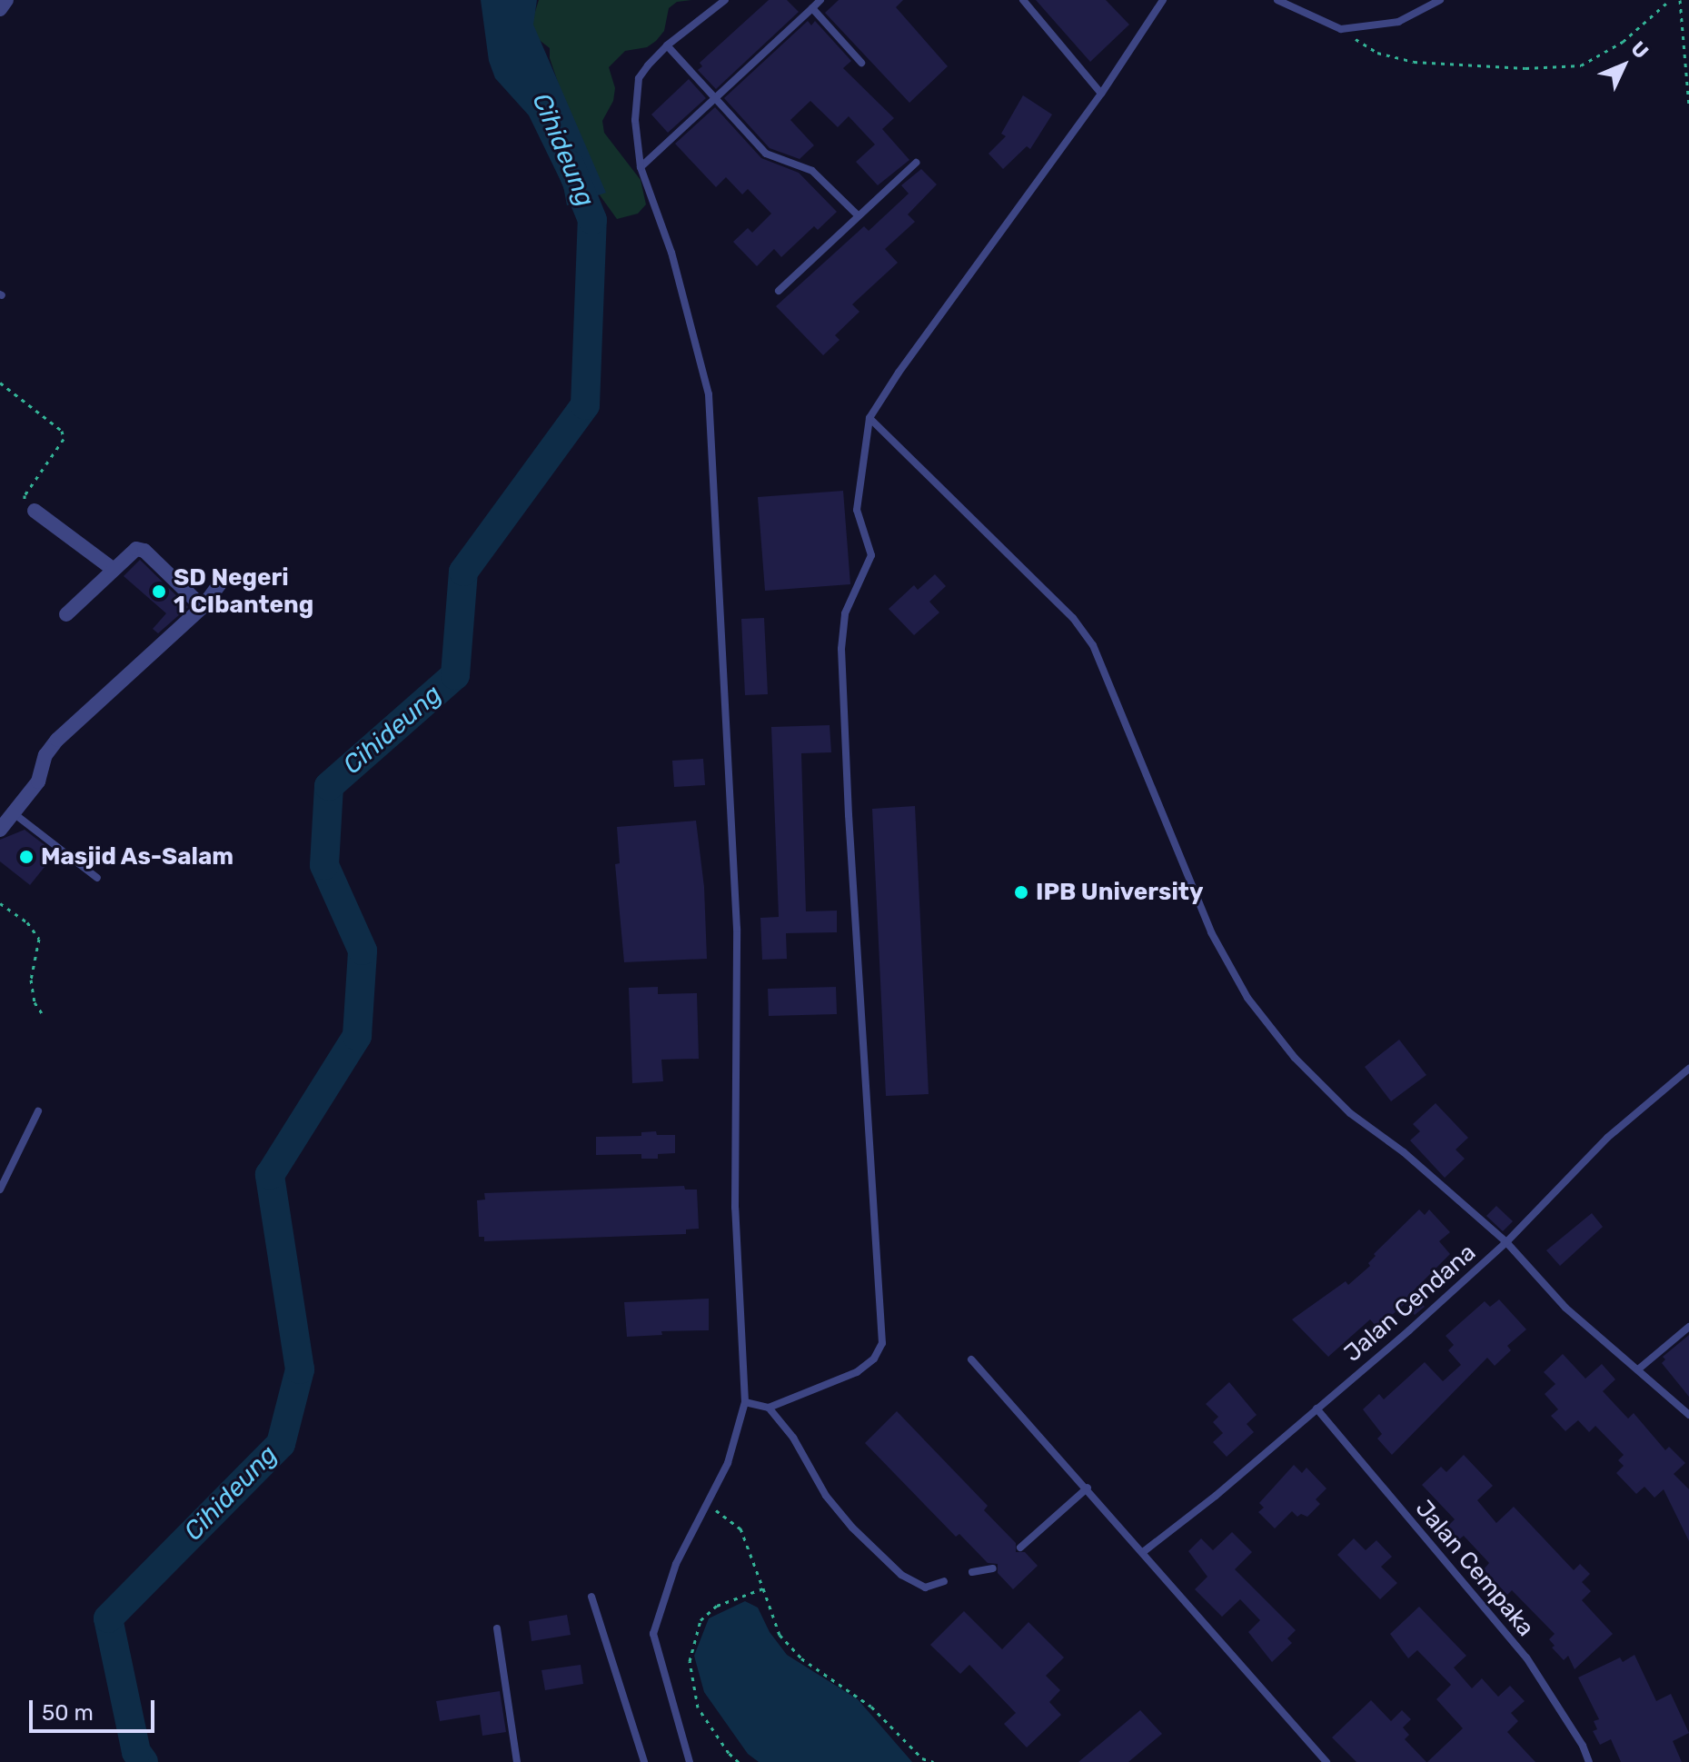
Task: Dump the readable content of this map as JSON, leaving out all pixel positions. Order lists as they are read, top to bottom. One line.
{"streets":{"lane":["Jalan Cendana","Jalan Cempaka"]},"crossings":[["Jalan Cendana","Jalan Cempaka"]],"water":["Cihideung"],"places":["SD Negeri 1 CIbanteng","Masjid As-Salam","IPB University"],"scale_bar":"50 m","north":"top right"}
